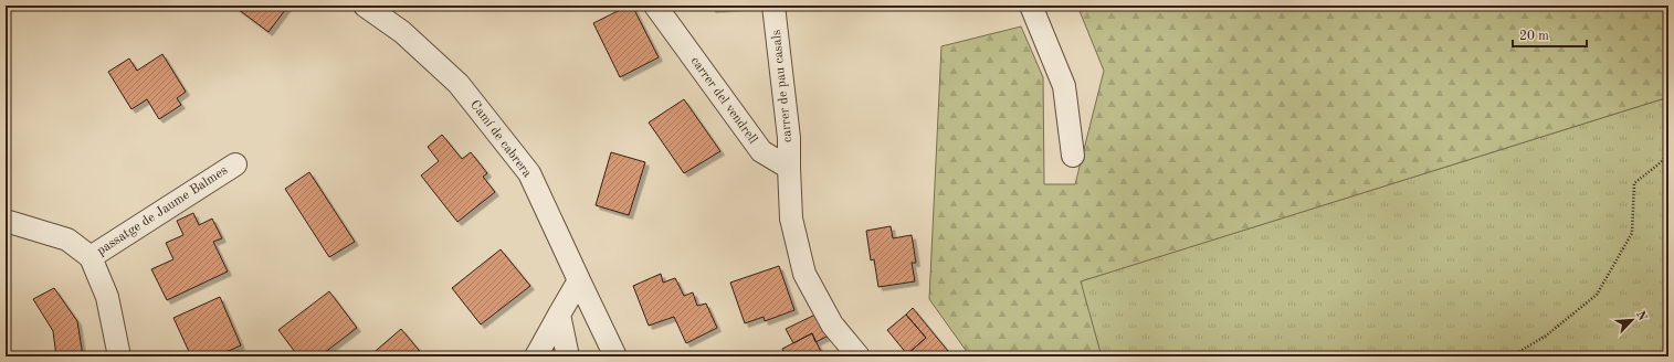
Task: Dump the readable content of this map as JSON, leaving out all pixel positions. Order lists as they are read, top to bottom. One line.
{"streets":{"street":["carrer de pau casals","carrer del vendrell","Camí de cabrera","passatge de Jaume Balmes"]},"crossings":[["carrer de pau casals","carrer del vendrell"]],"scale_bar":"20 m","north":"top right"}
